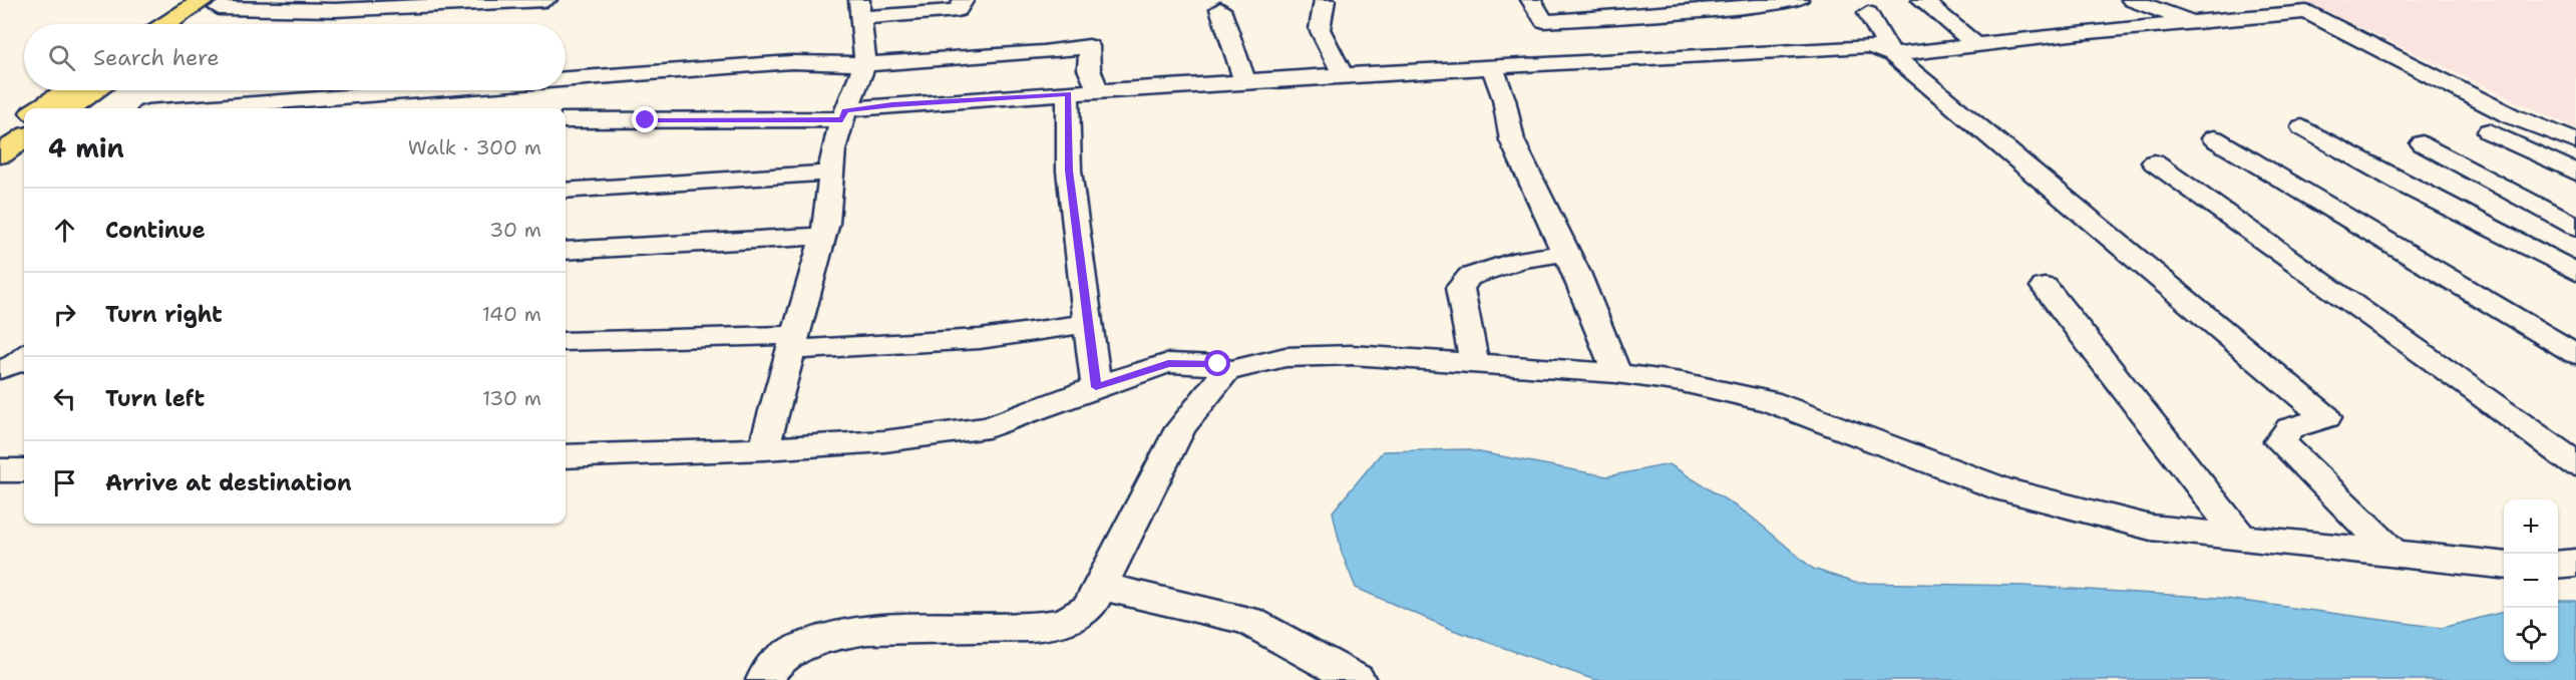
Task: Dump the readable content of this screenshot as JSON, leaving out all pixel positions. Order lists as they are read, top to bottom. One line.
{"page":{"search":"Search here","heading":["4 min","Walk · 300 m"],"list":[["Continue","30 m"],["Turn right","140 m"],["Turn left","130 m"],"Arrive at destination"],"map_buttons":["+","−"]}}
